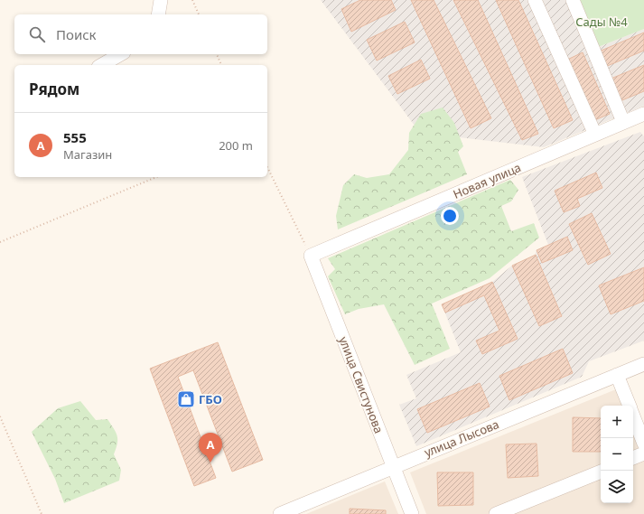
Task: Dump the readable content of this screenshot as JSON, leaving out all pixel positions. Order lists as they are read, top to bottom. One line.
{"streets":{"street":["Новая улица","улица Свистунова","улица Лысова"]},"crossings":[["Новая улица","улица Свистунова"],["улица Свистунова","улица Лысова"]],"parks":["Сады №4"],"places":{"shop":["ГБО"]},"page":{"search":"Поиск","heading":"Рядом","list":[{"mark":"A","name":"555","note":"Магазин","value":"200 m"}],"map_buttons":["+","−"],"pins":"A"}}
